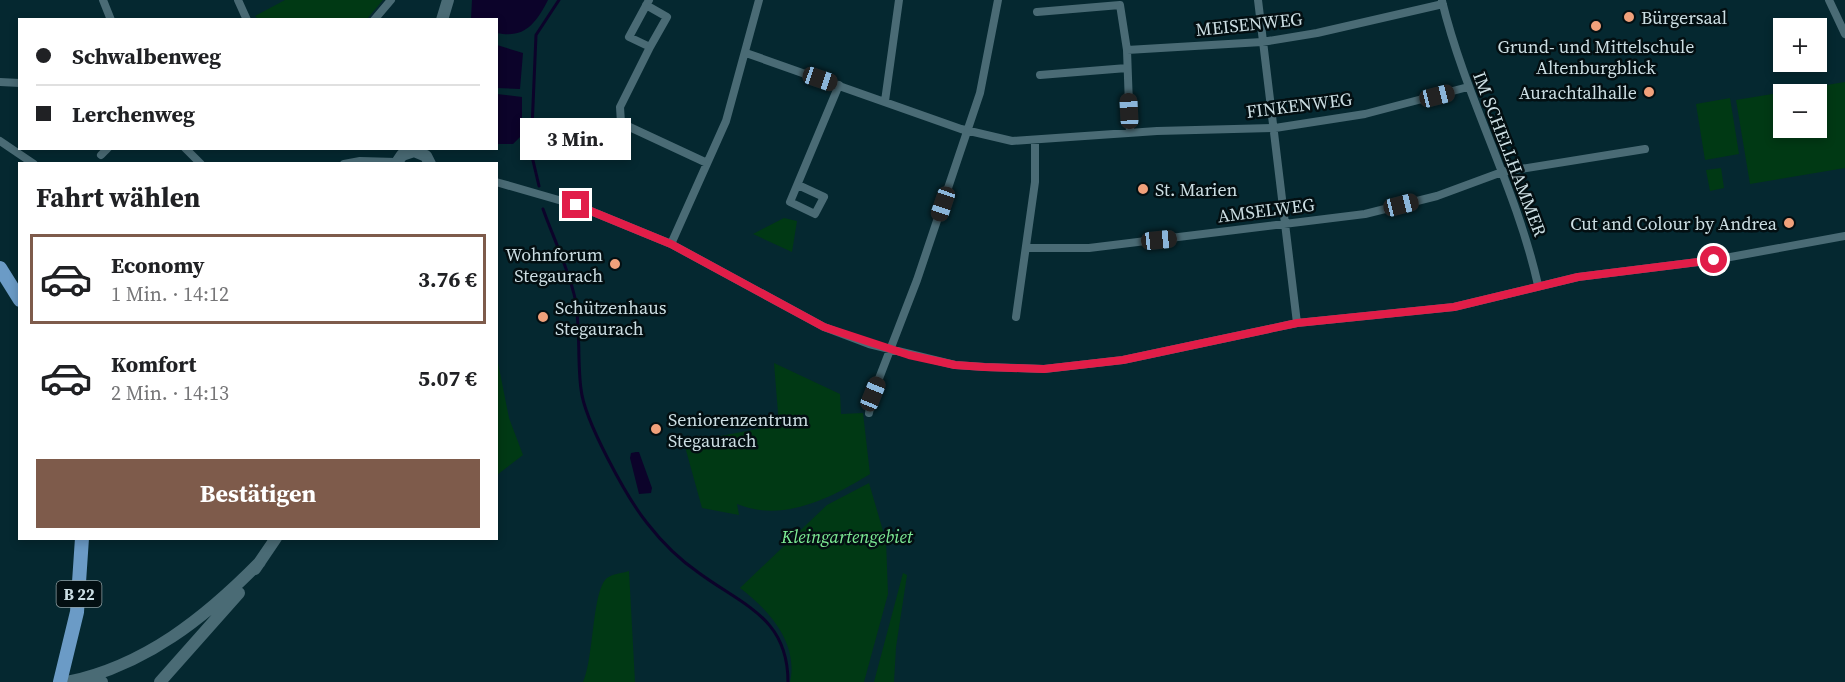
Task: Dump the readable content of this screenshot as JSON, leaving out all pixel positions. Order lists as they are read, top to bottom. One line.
{"streets":{"main road":["B 22"],"street":["MEISENWEG","FINKENWEG","IM SCHELLHAMMER","AMSELWEG"]},"crossings":[["MEISENWEG","IM SCHELLHAMMER"],["FINKENWEG","IM SCHELLHAMMER"],["IM SCHELLHAMMER","AMSELWEG"]],"parks":["Kleingartengebiet"],"places":["Bürgersaal","Grund- und Mittelschule Altenburgblick","Aurachtalhalle","St. Marien","Cut and Colour by Andrea","Wohnforum Stegaurach","Schützenhaus Stegaurach","Seniorenzentrum Stegaurach"],"page":{"map_buttons":["+","−"],"banner":["Schwalbenweg","Lerchenweg"],"bubble":"3 Min.","heading":"Fahrt wählen","list":[{"name":"Economy","note":"1 Min. · 14:12","value":"3.76 €"},{"name":"Komfort","note":"2 Min. · 14:13","value":"5.07 €"}],"buttons":"Bestätigen"}}
